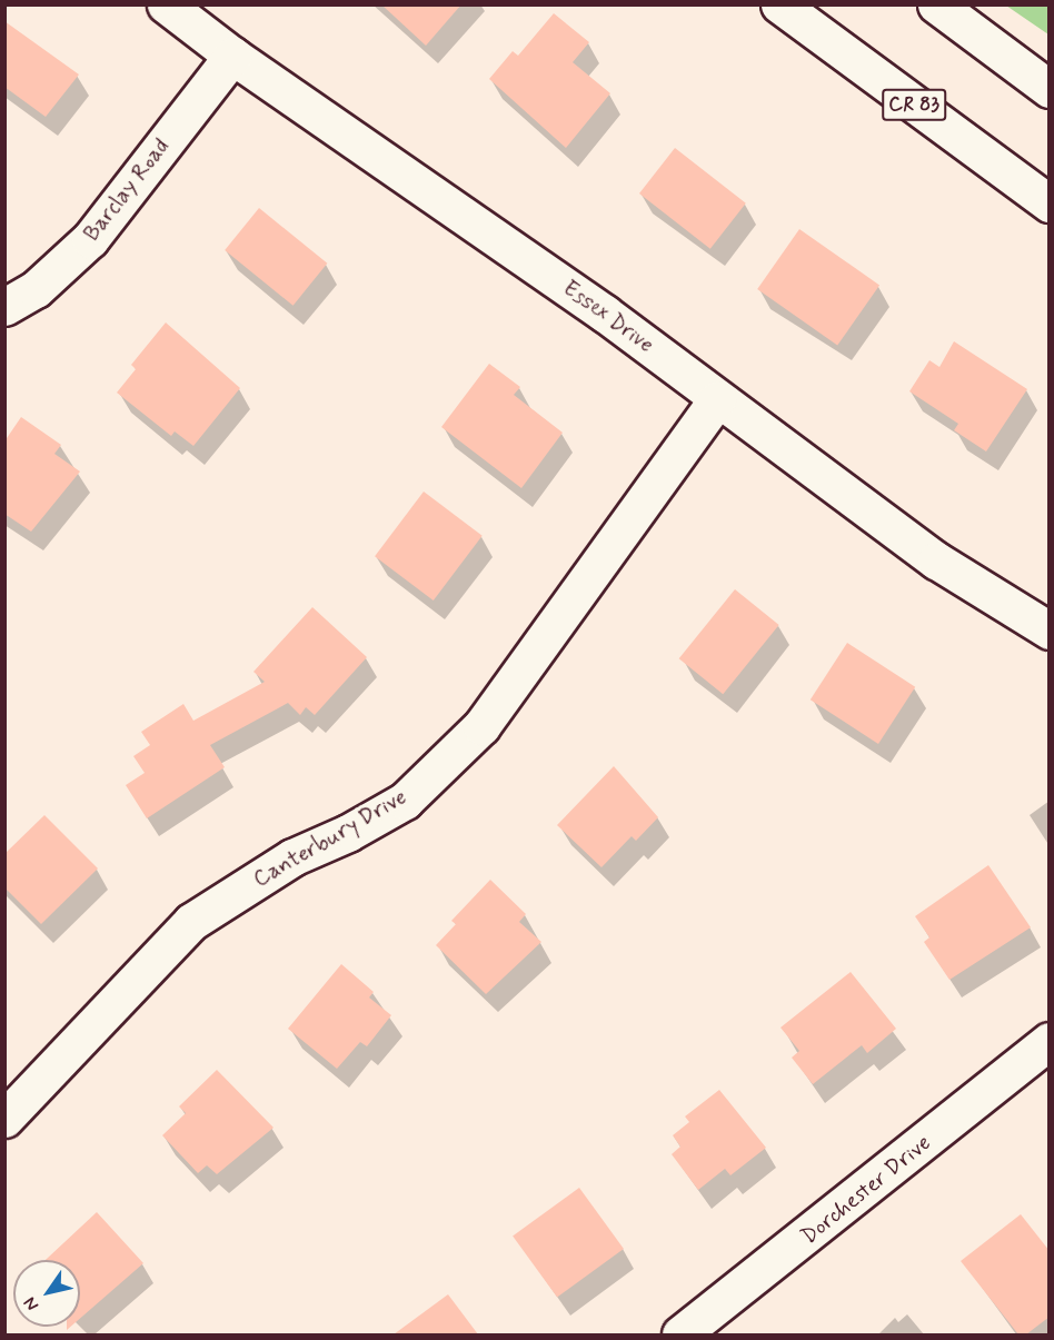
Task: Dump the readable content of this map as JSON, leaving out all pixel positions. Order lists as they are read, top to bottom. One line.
{"streets":{"main road":["CR 83","Barclay Road","Essex Drive","Canterbury Drive","Dorchester Drive"]},"crossings":[["Barclay Road","Essex Drive"],["Essex Drive","Canterbury Drive"]],"north":"bottom left"}
